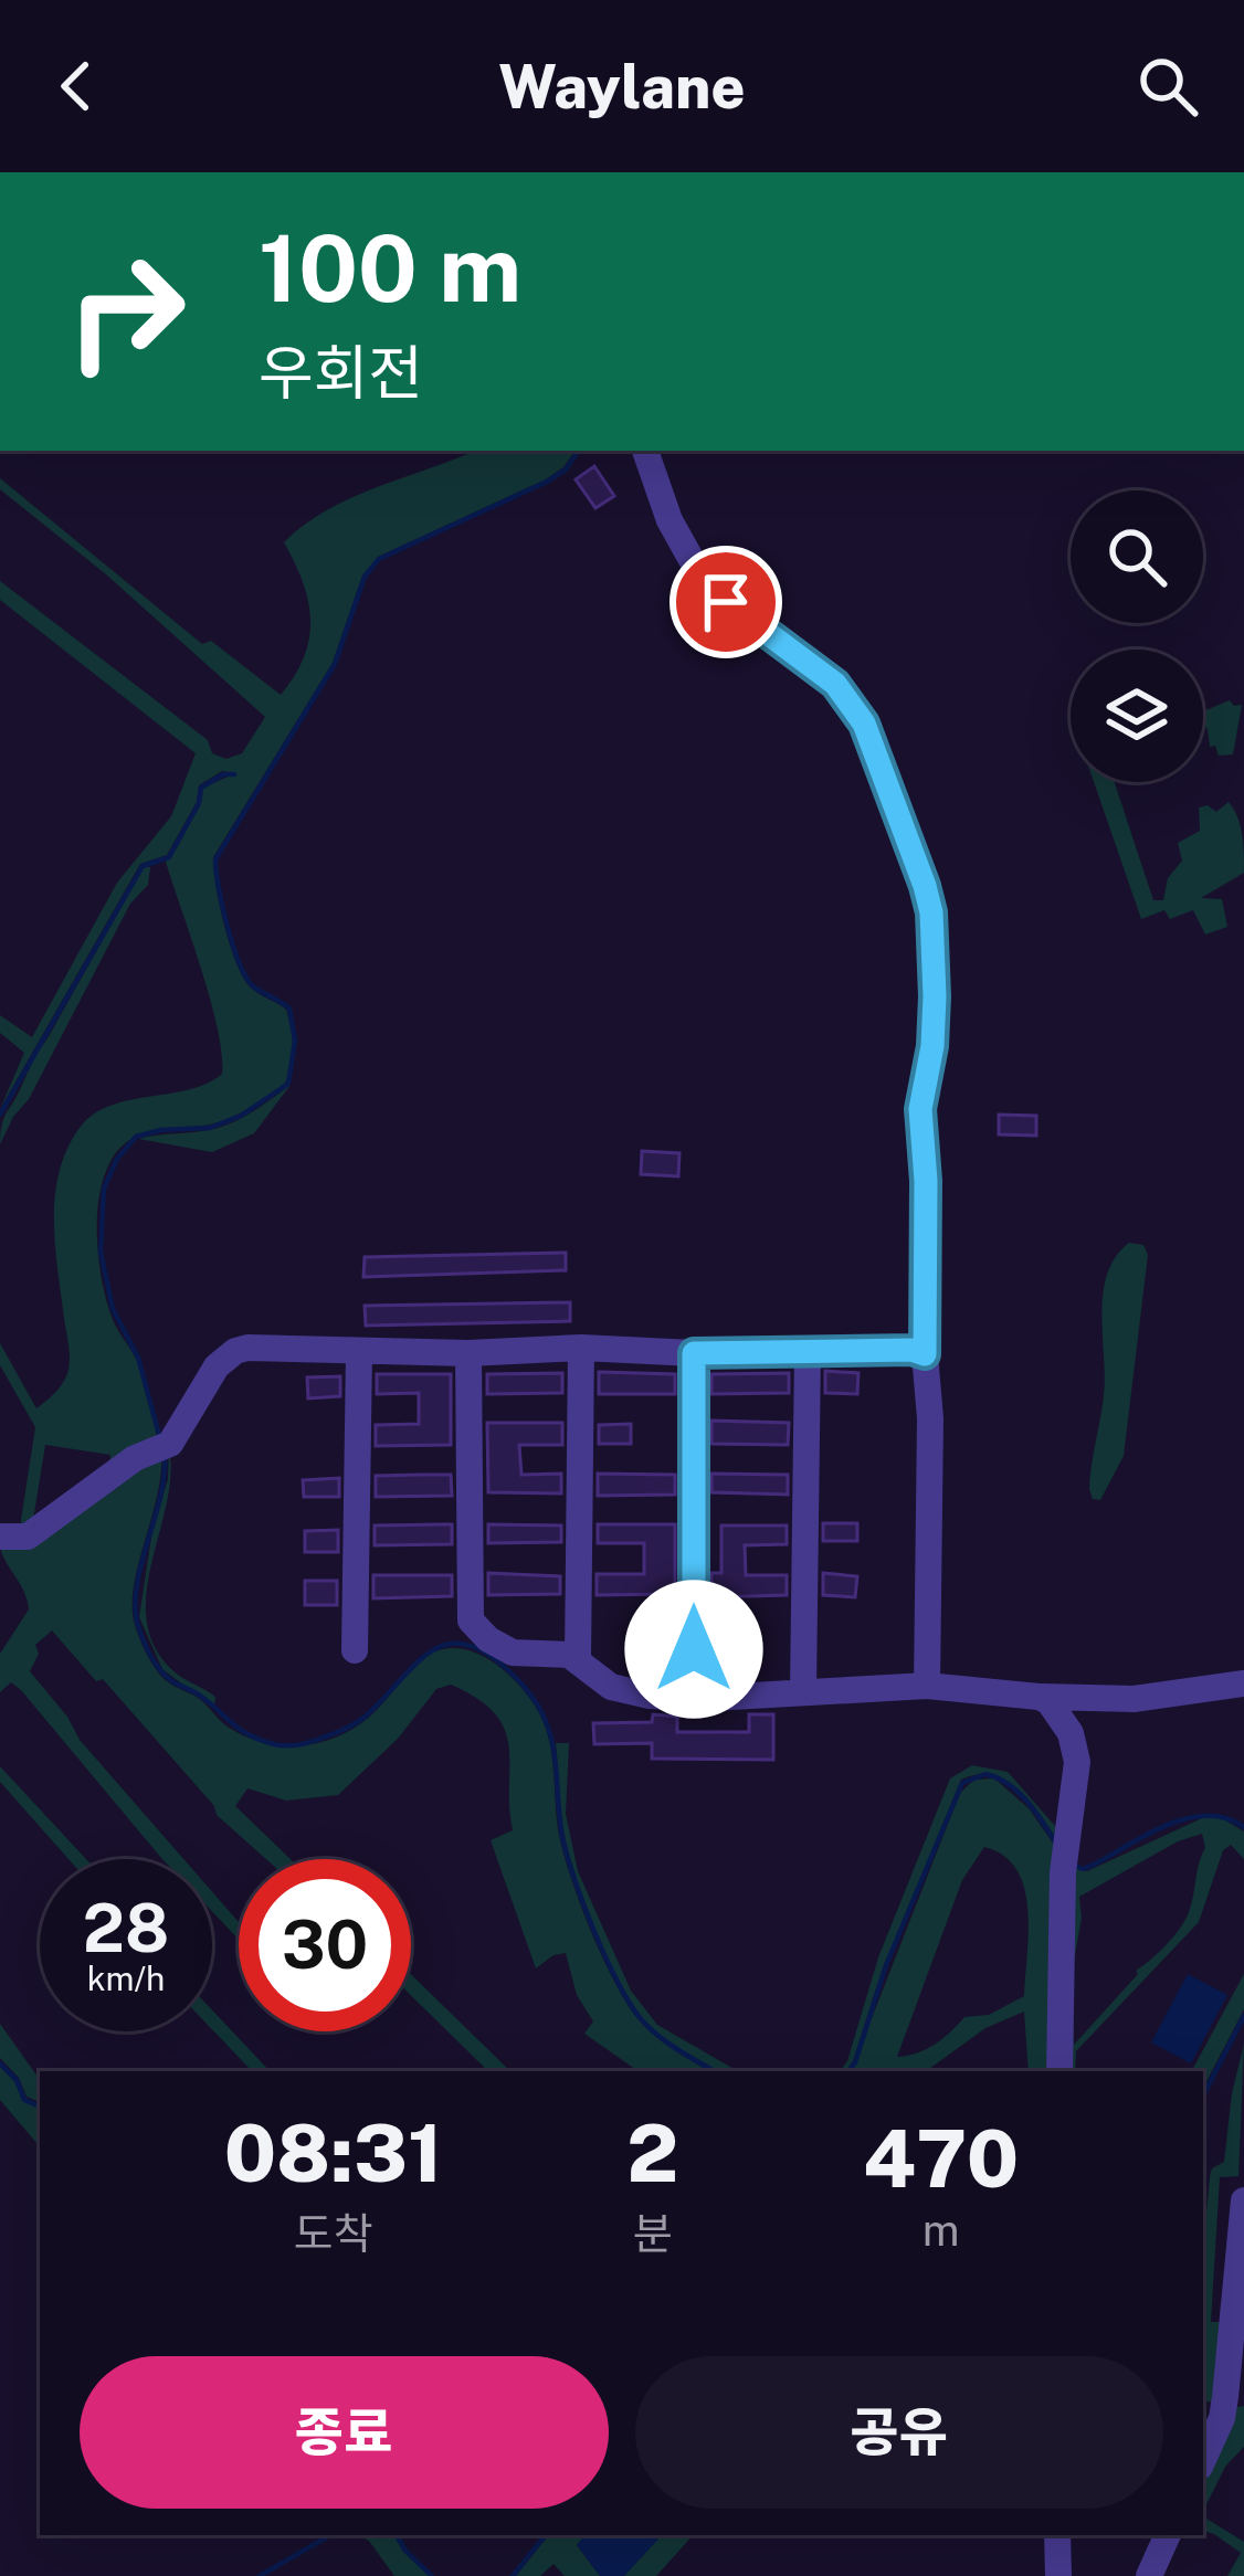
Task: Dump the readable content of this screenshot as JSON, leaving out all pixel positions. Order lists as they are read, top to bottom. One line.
{"page":{"header":"Waylane","turn":["100 m","우회전"],"speed":"28 km/h","limit":"30","eta":["08:31","도착","2","분","470","m"],"buttons":["종료","공유"]}}
